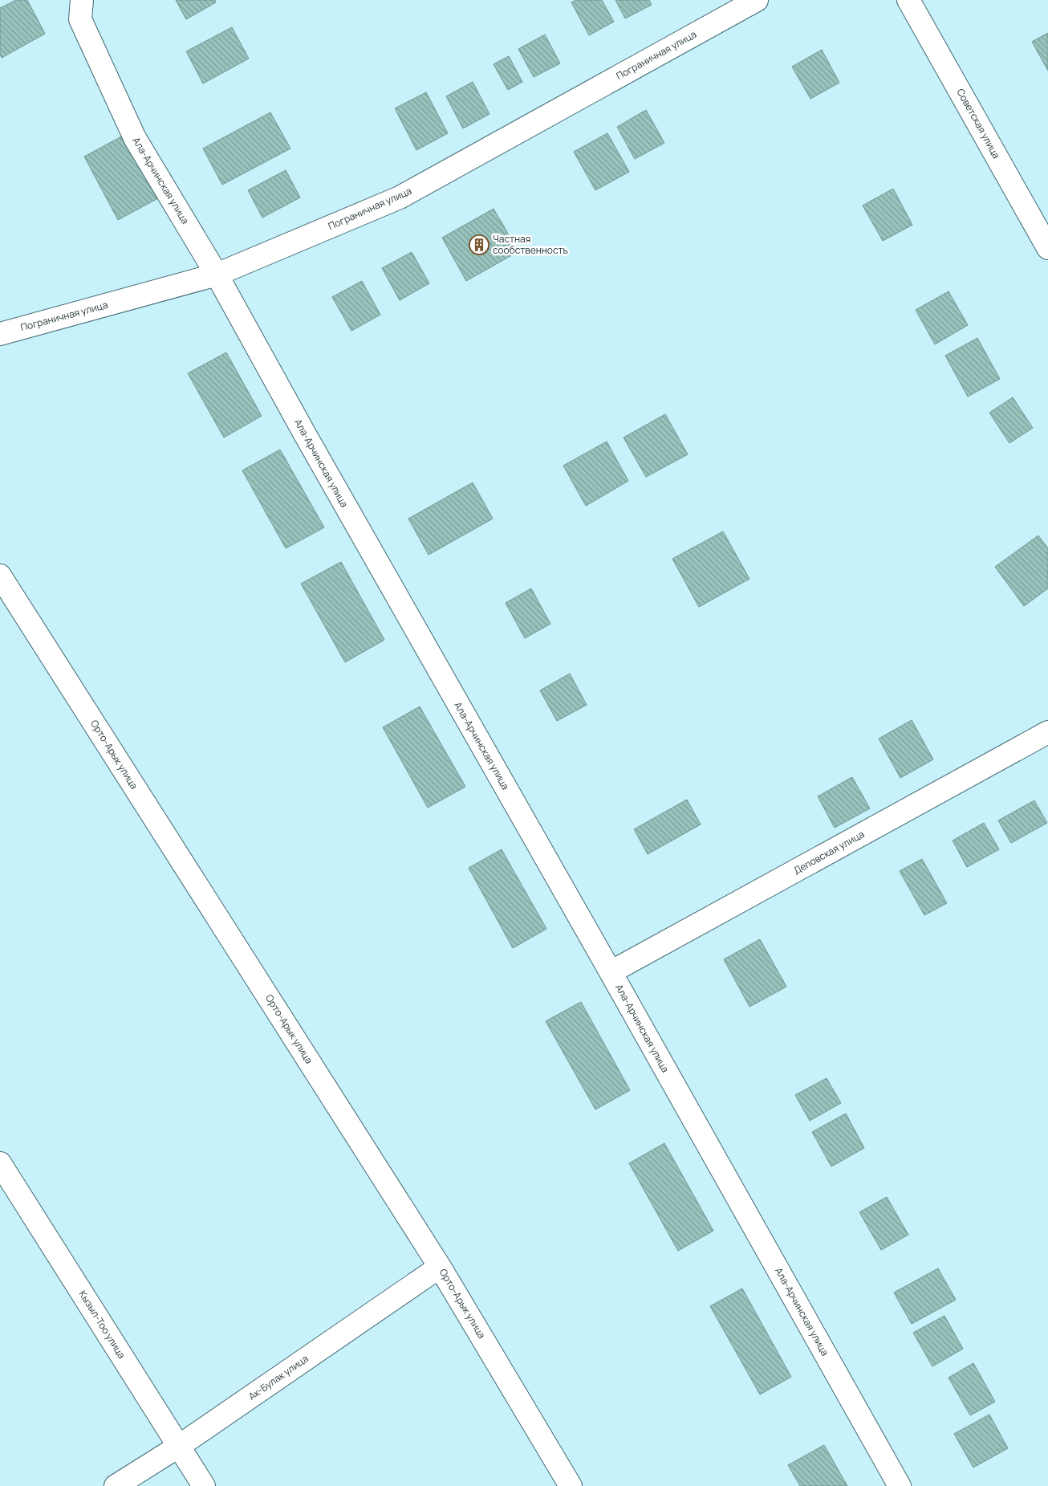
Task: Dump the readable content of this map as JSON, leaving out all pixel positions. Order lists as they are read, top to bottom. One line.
{"streets":{"street":["Пограничная улица","Советская улица","Ала-Арчинская улица","Орто-Арык улица","Деповская улица","Кызыл-Тоо улица","Ак-Булак улица"]},"crossings":[["Пограничная улица","Ала-Арчинская улица"],["Ала-Арчинская улица","Деповская улица"],["Орто-Арык улица","Ак-Булак улица"],["Кызыл-Тоо улица","Ак-Булак улица"]],"places":{"building":["Частная сообственность"]}}
